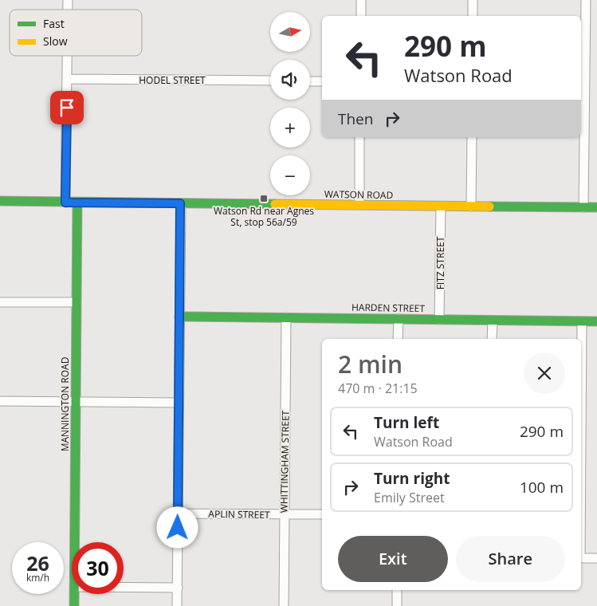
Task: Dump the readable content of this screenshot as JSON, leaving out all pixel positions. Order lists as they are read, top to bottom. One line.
{"streets":{"street":["HODEL STREET","WATSON ROAD","FITZ STREET","HARDEN STREET","MANNINGTON ROAD","WHITTINGHAM STREET","APLIN STREET"]},"crossings":[["WATSON ROAD","FITZ STREET"],["WATSON ROAD","MANNINGTON ROAD"],["FITZ STREET","HARDEN STREET"],["HARDEN STREET","WHITTINGHAM STREET"],["WHITTINGHAM STREET","APLIN STREET"]],"places":{"transit":["Watson Rd near Agnes St, stop 56a/59"]},"legend":["Fast","Slow"],"north":"right","page":{"map_buttons":["+","−"],"turn":["290 m","Watson Road"],"then":"Then","heading":["2 min","470 m · 21:15"],"list":[{"name":"Turn left","note":"Watson Road","value":"290 m"},{"name":"Turn right","note":"Emily Street","value":"100 m"}],"buttons":["Exit","Share"],"speed":"26 km/h","limit":"30"}}
